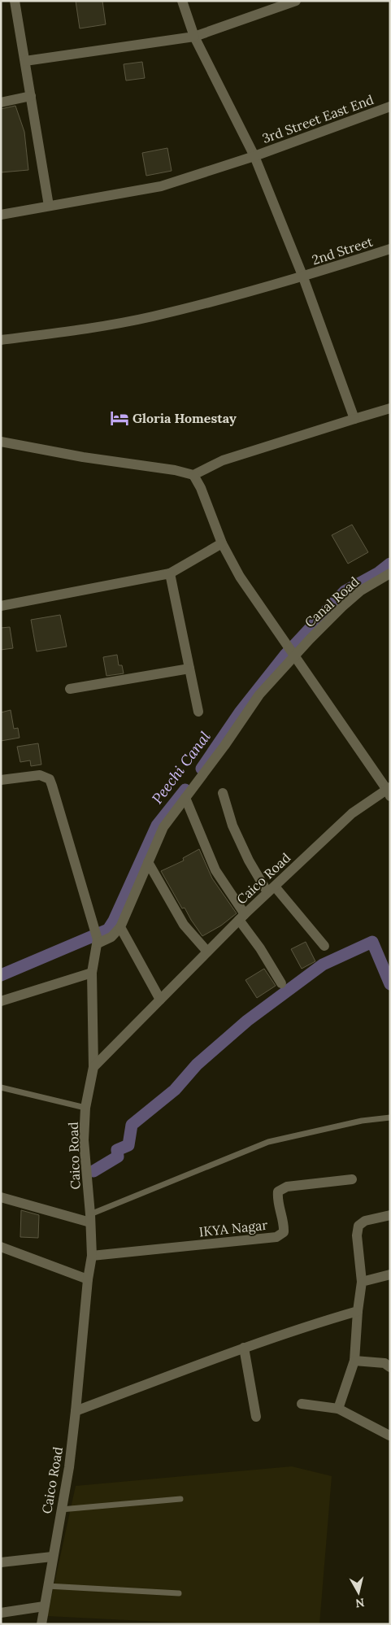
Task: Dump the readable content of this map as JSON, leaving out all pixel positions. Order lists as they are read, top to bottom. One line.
{"streets":{"street":["3rd Street East End","2nd Street","Canal Road","Caico Road","IKYA Nagar"]},"crossings":[["Caico Road","IKYA Nagar"]],"water":["Peechi Canal"],"places":{"hotel":["Gloria Homestay"]},"north":"bottom"}
